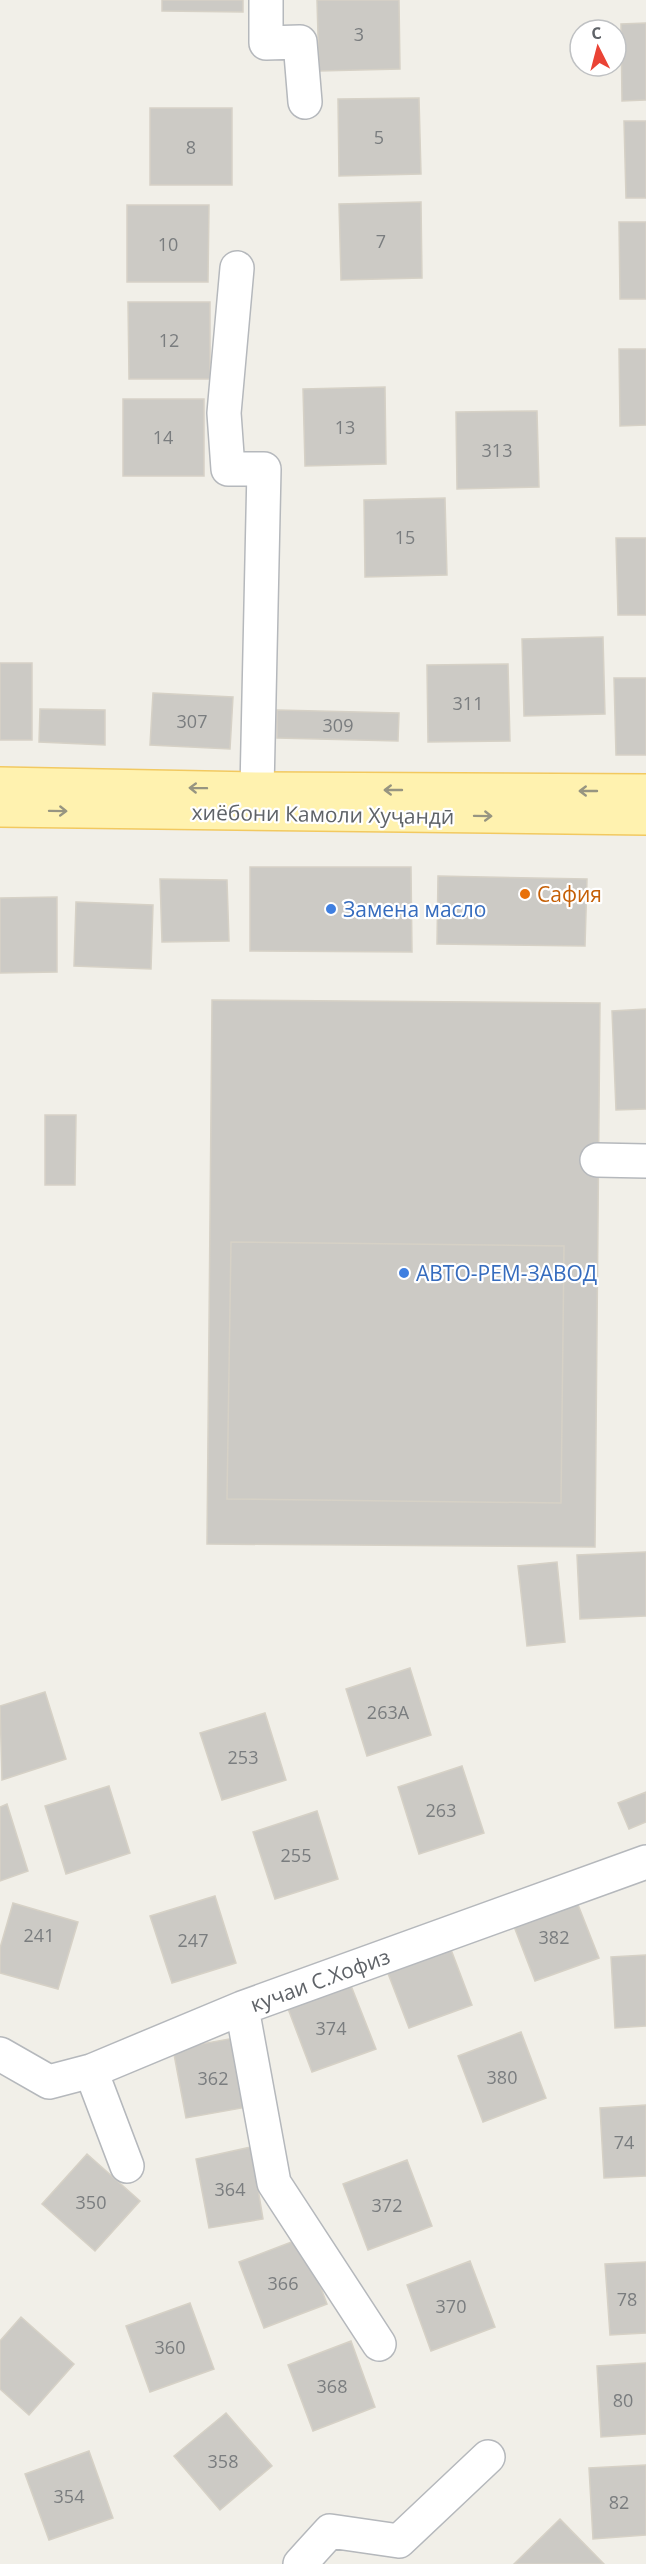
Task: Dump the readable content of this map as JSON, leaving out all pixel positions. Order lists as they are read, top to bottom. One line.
{"streets":{"main road":["хиёбони Камоли Хуҷандӣ"],"street":["кучаи С.Хофиз"]},"places":["Сафия","Замена масло","АВТО-РЕМ-ЗАВОД"],"house_numbers":["3","5","8","7","10","12","13","14","313","15","311","307","309","263А","253","263","255","241","382","247","374","380","362","74","364","350","372","366","78","370","360","368","80","358","354","82"],"north":"top"}
